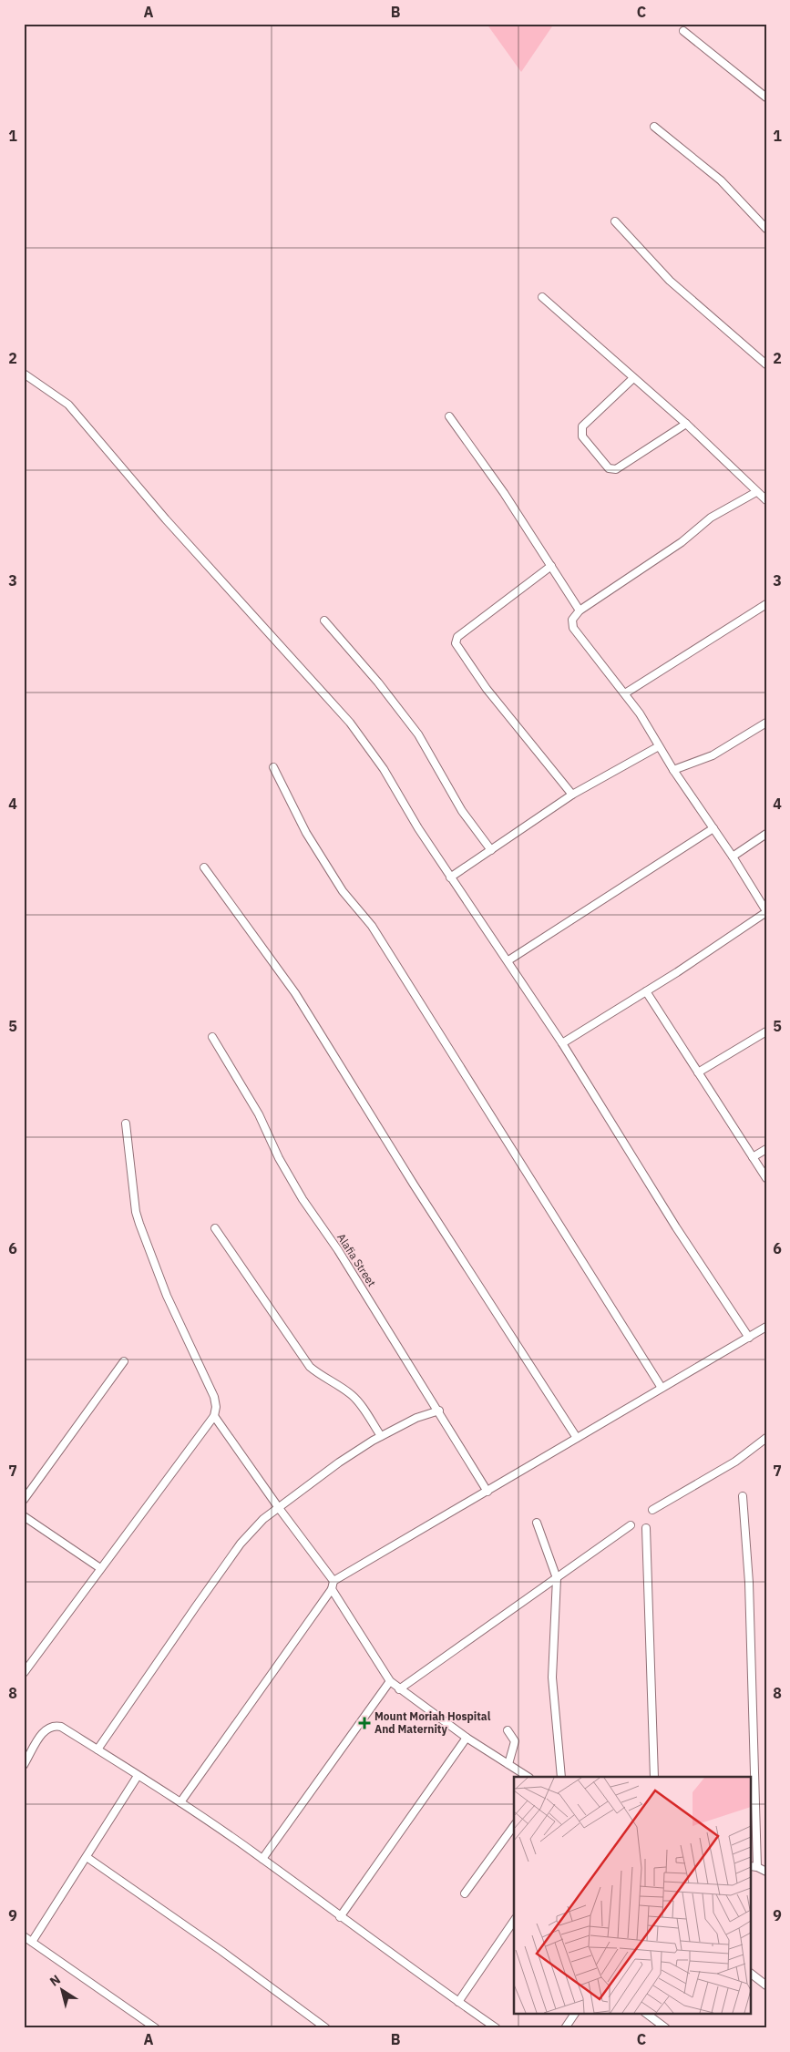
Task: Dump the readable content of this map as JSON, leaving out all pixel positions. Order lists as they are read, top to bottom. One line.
{"streets":{"street":["Alafia Street"]},"places":{"health":["Mount Moriah Hospital And Maternity"]},"north":"top left","grid":{"columns":["A","B","C"],"rows":["1","2","3","4","5","6","7","8","9"]}}
